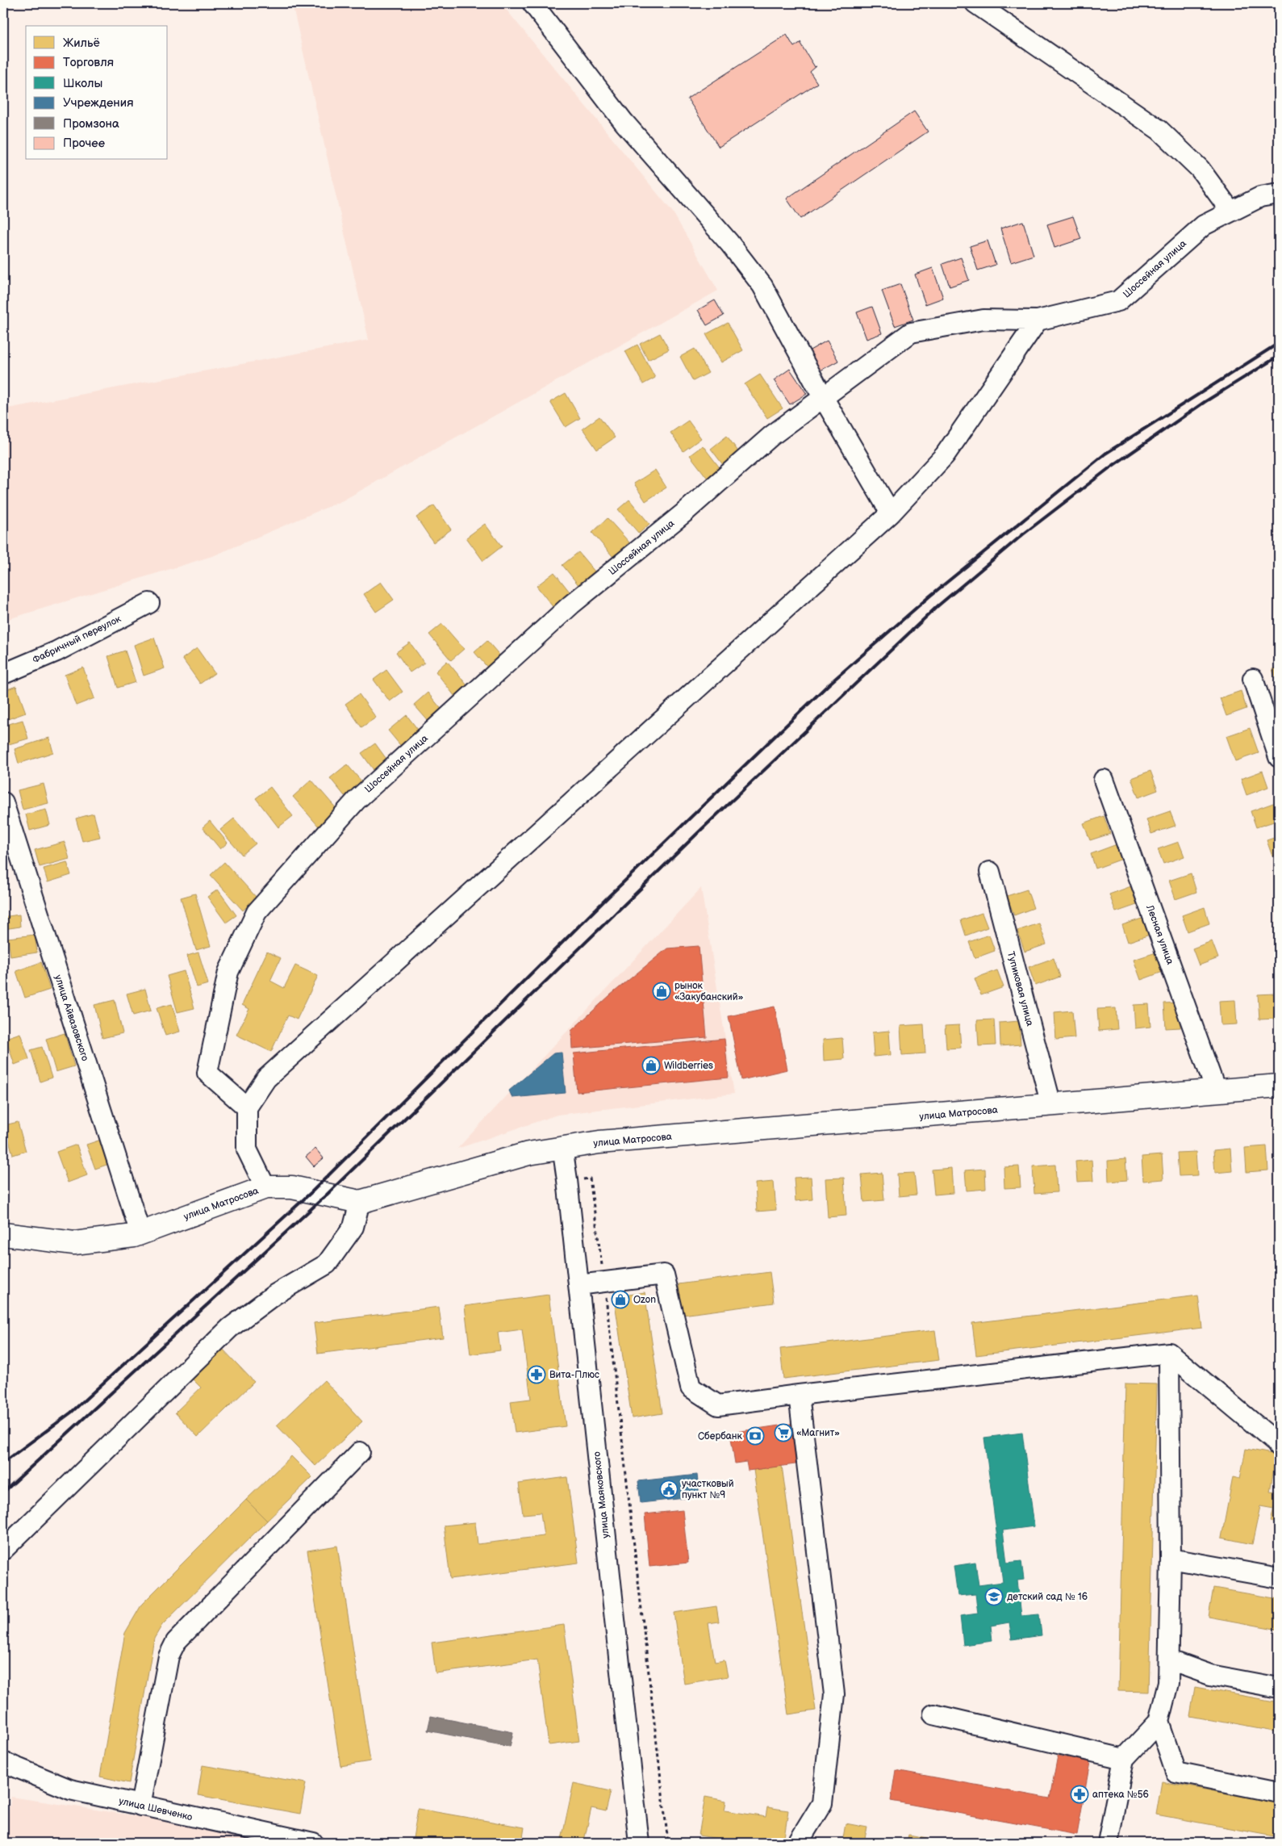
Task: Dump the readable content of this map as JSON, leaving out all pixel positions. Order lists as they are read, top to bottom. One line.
{"streets":{"main road":["улица Матросова"],"street":["Шоссейная улица","Фабричный переулок","Лесная улица","Тупиковая улица","улица Айвазовского","улица Маяковского","улица Шевченко"]},"crossings":[["Лесная улица","улица Матросова"],["Тупиковая улица","улица Матросова"],["улица Айвазовского","улица Матросова"],["улица Матросова","улица Маяковского"]],"places":{"shop":["рынок «Закубанский»","Wildberries","Ozon"],"pharmacy":["Вита-Плюс","аптека №56"],"supermarket":["«Магнит»"],"bank":["Сбербанк"],"public building":["участковый пункт №9"],"school or university":["детский сад № 16"]},"legend":["Жильё","Торговля","Школы","Учреждения","Промзона","Прочее"]}
